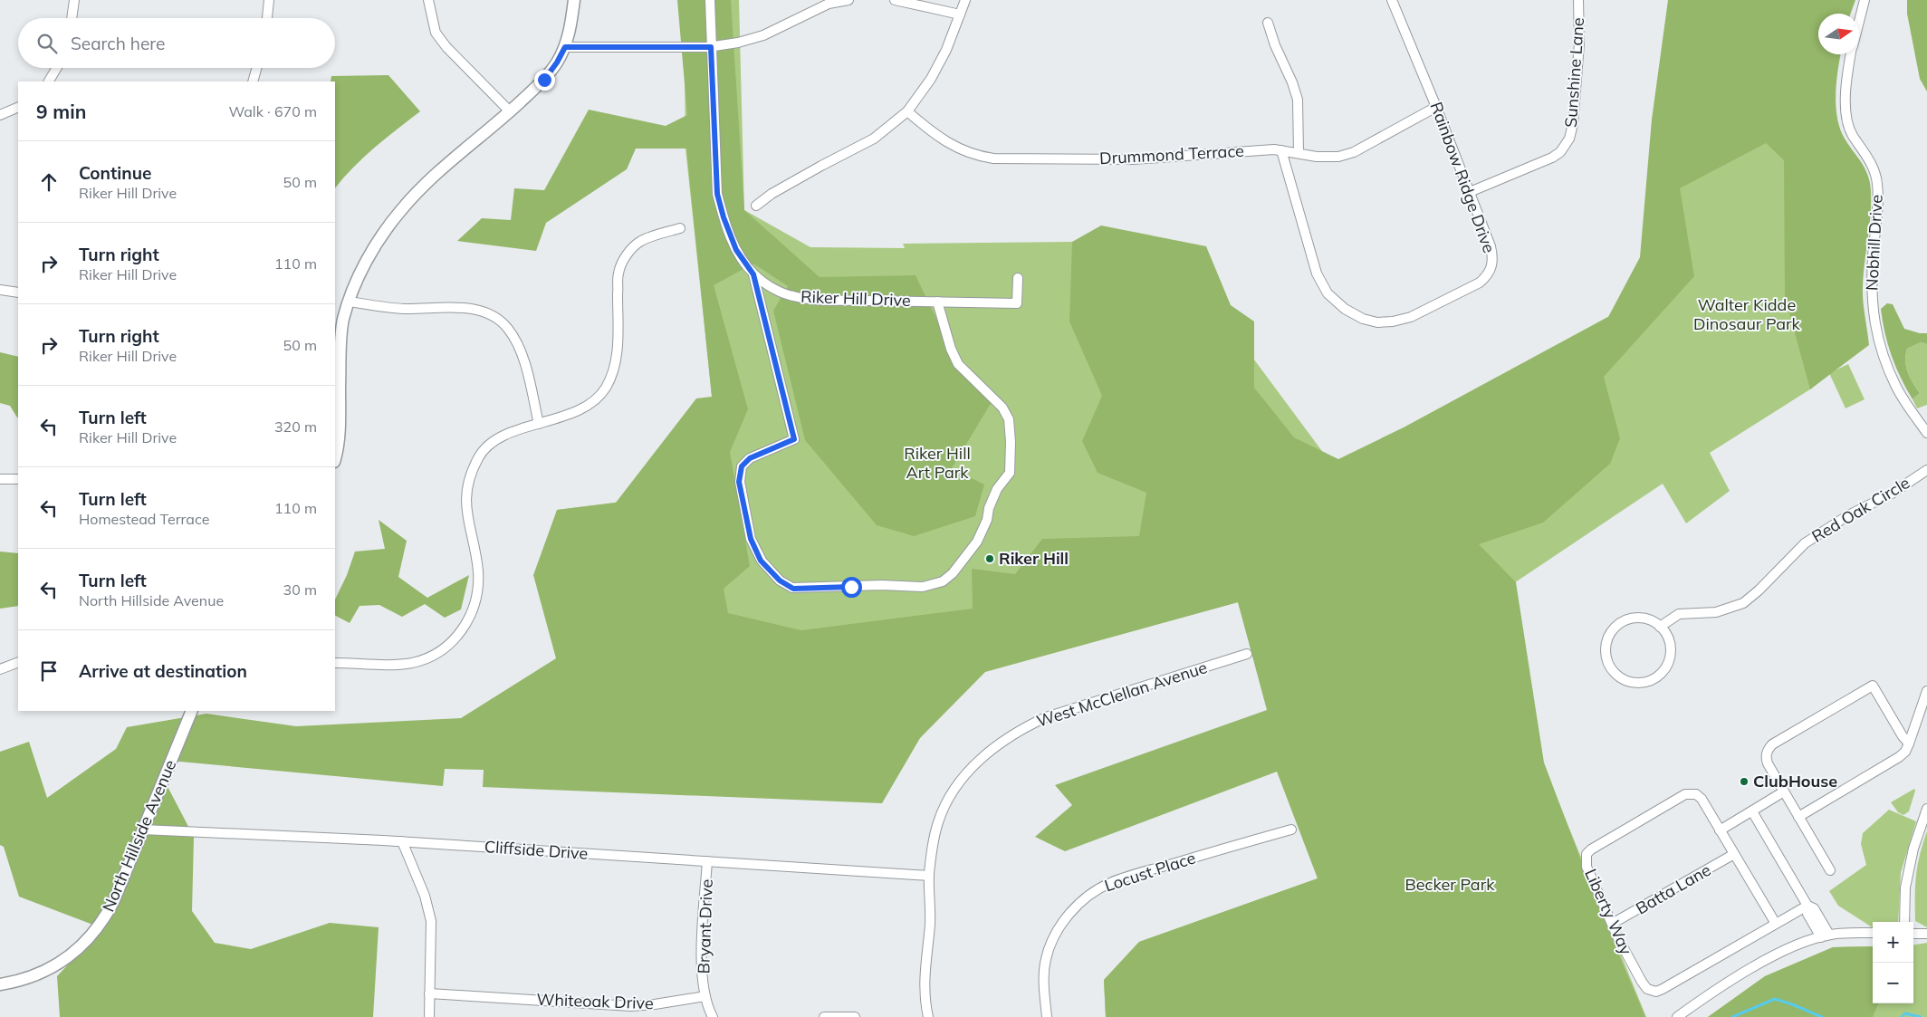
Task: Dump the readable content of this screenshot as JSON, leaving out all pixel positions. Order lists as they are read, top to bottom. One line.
{"streets":{"street":["Sunshine Lane","Drummond Terrace","Rainbow Ridge Drive","Nobhill Drive","Riker Hill Drive","Red Oak Circle","West McClellan Avenue","North Hillside Avenue","Cliffside Drive","Locust Place","Batta Lane","Liberty Way","Bryant Drive","Whiteoak Drive"]},"crossings":[["Sunshine Lane","Rainbow Ridge Drive"],["Drummond Terrace","Rainbow Ridge Drive"],["West McClellan Avenue","Cliffside Drive"],["North Hillside Avenue","Cliffside Drive"],["Cliffside Drive","Bryant Drive"],["Batta Lane","Liberty Way"],["Bryant Drive","Whiteoak Drive"]],"parks":["Walter Kidde Dinosaur Park","Riker Hill Art Park","Becker Park"],"places":["Riker Hill","ClubHouse"],"north":"right","page":{"search":"Search here","heading":["9 min","Walk · 670 m"],"list":[["Continue","Riker Hill Drive","50 m"],["Turn right","Riker Hill Drive","110 m"],["Turn right","Riker Hill Drive","50 m"],["Turn left","Riker Hill Drive","320 m"],["Turn left","Homestead Terrace","110 m"],["Turn left","North Hillside Avenue","30 m"],"Arrive at destination"],"map_buttons":["+","−"]}}
